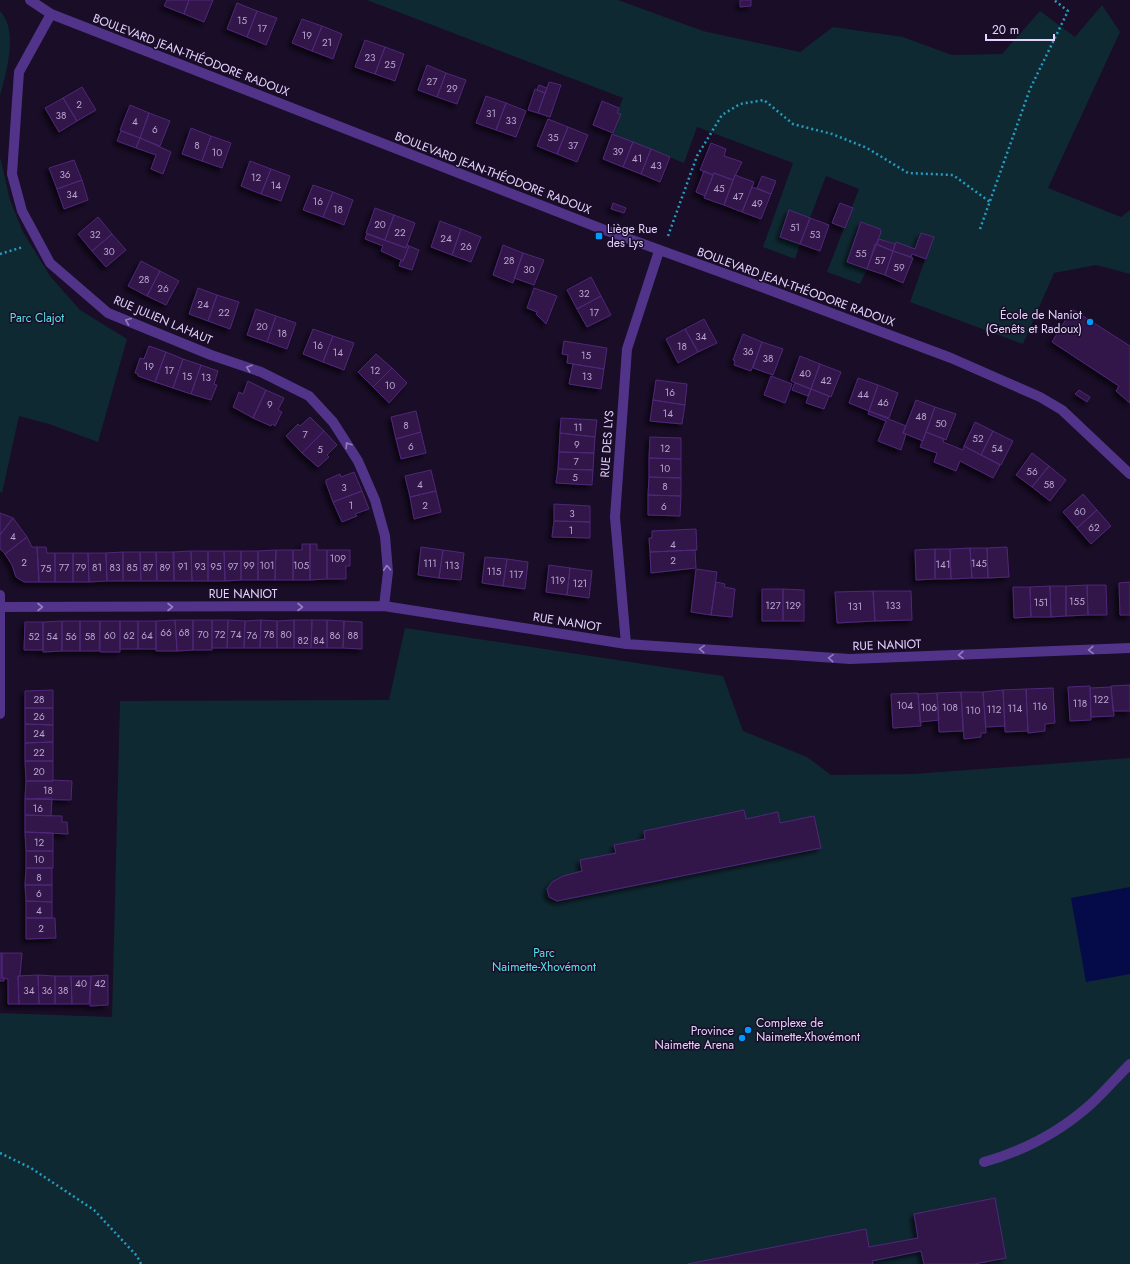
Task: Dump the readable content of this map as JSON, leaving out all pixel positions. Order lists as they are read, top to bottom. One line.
{"streets":{"street":["BOULEVARD JEAN-THÉODORE RADOUX","RUE JULIEN LAHAUT","RUE DES LYS","RUE NANIOT"]},"crossings":[["BOULEVARD JEAN-THÉODORE RADOUX","RUE JULIEN LAHAUT"],["BOULEVARD JEAN-THÉODORE RADOUX","RUE DES LYS"],["RUE JULIEN LAHAUT","RUE NANIOT"],["RUE DES LYS","RUE NANIOT"]],"one_way":["RUE JULIEN LAHAUT"],"parks":["Parc Clajot","Parc Naimette-Xhovémont"],"places":{"transit":["Liège Rue des Lys"],"other":["École de Naniot (Genêts et Radoux)","Complexe de Naimette-Xhovémont","Province Naimette Arena"]},"house_numbers":["15","17","19","21","23","25","27","29","2","31","38","33","4","6","35","8","37","39","10","41","43","36","12","14","45","34","47","16","49","18","20","51","22","32","53","24","26","30","55","28","57","59","30","28","26","32","24","22","17","20","18","34","16","18","36","14","15","38","19","17","12","40","15","13","13","42","10","16","44","46","9","14","48","50","8","11","7","52","9","6","12","54","5","7","10","56","5","4","58","8","3","1","2","6","60","3","62","1","4","4","109","2","2","111","145","141","99","101","105","113","91","93","95","97","77","79","81","83","85","87","89","75","115","117","119","121","155","151","127","129","133","131","66","68","70","72","74","78","80","60","62","64","76","86","88","52","54","56","58","82","84","28","122","118","104","116","106","108","114","112","110","26","24","22","20","18","16","12","10","8","6","4","2","40","42","34","36","38"],"scale_bar":"20 m"}
